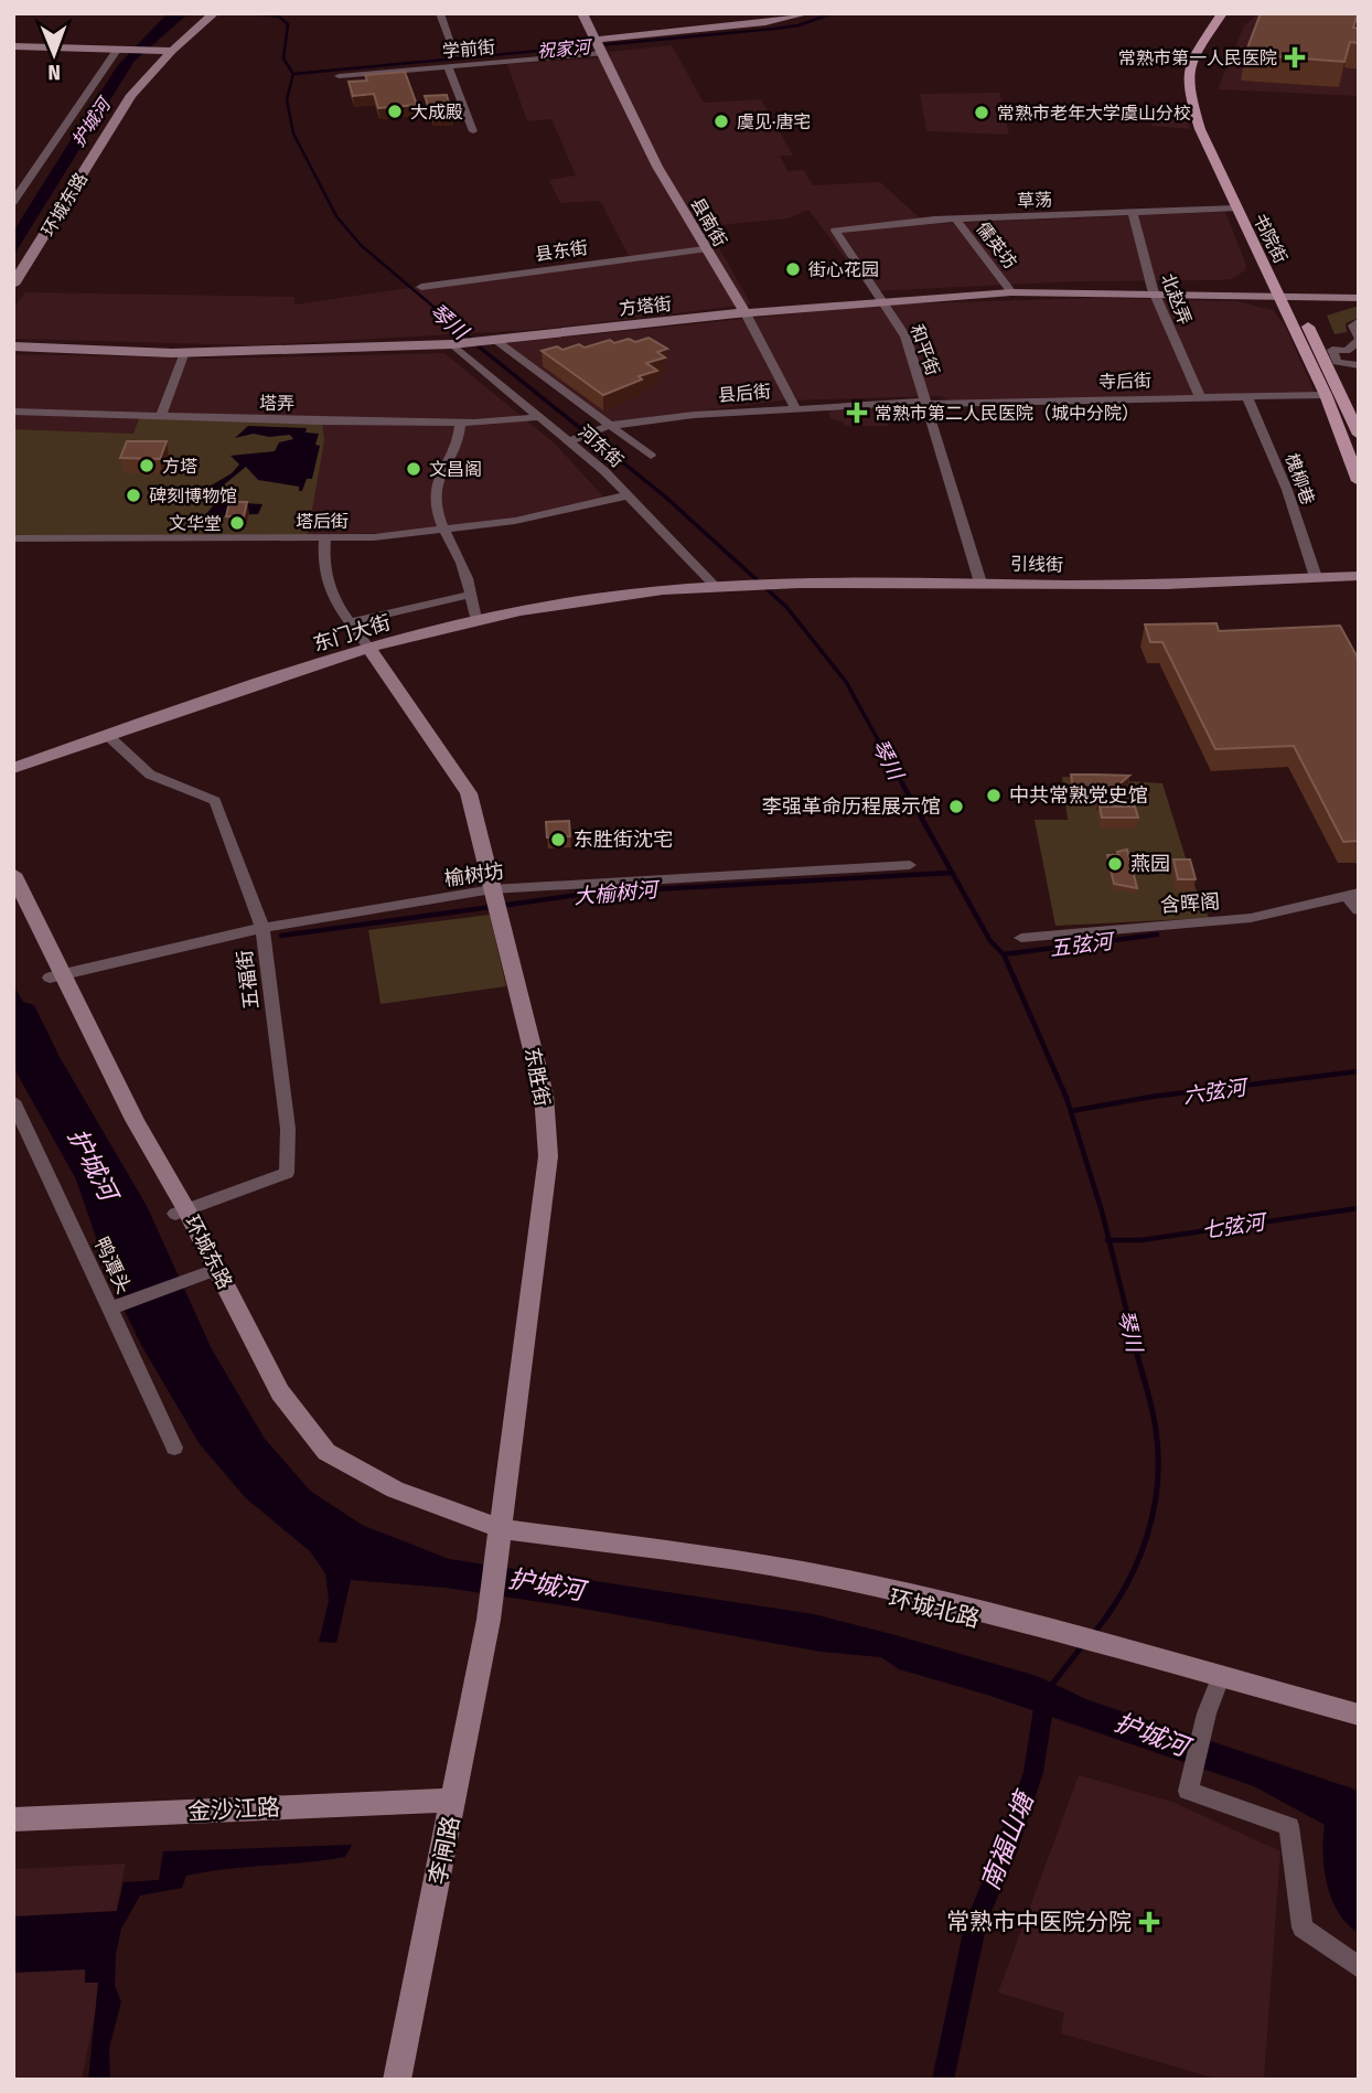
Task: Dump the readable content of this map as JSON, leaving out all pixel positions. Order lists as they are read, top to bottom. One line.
{"streets":{"main road":["书院街"],"street":["学前街","草荡","环城东路","县南街","儒英坊","县东街","北赵弄","方塔街","和平街","寺后街","县后街","塔弄","河东街","槐柳巷","塔后街","引线街","东门大街","榆树坊","含晖阁","五福街","东胜街","鸭潭头","环城北路","金沙江路","李闸路"]},"crossings":[["学前街","县南街"],["草荡","书院街"],["草荡","儒英坊"],["草荡","北赵弄"],["草荡","和平街"],["环城东路","榆树坊"],["环城东路","五福街"],["环城东路","东胜街"],["环城东路","环城北路"],["县南街","县东街"],["县南街","方塔街"],["县南街","县后街"],["书院街","方塔街"],["书院街","寺后街"],["儒英坊","方塔街"],["北赵弄","方塔街"],["北赵弄","寺后街"],["方塔街","和平街"],["方塔街","河东街"],["和平街","寺后街"],["和平街","县后街"],["和平街","引线街"],["寺后街","县后街"],["寺后街","槐柳巷"],["县后街","河东街"],["塔弄","河东街"],["河东街","塔后街"],["河东街","引线街"],["河东街","东门大街"],["槐柳巷","引线街"],["引线街","东门大街"],["东门大街","五福街"],["东门大街","东胜街"],["榆树坊","五福街"],["榆树坊","东胜街"],["东胜街","环城北路"],["东胜街","李闸路"],["金沙江路","李闸路"]],"water":["祝家河","护城河","琴川","大榆树河","五弦河","六弦河","七弦河","南福山塘"],"places":{"health":["常熟市第一人民医院","常熟市第二人民医院（城中分院）","常熟市中医院分院"],"other":["大成殿","常熟市老年大学虞山分校","虞见·唐宅","街心花园","方塔","文昌阁","碑刻博物馆","文华堂","中共常熟党史馆","李强革命历程展示馆","东胜街沈宅","燕园"]},"north":"bottom"}
